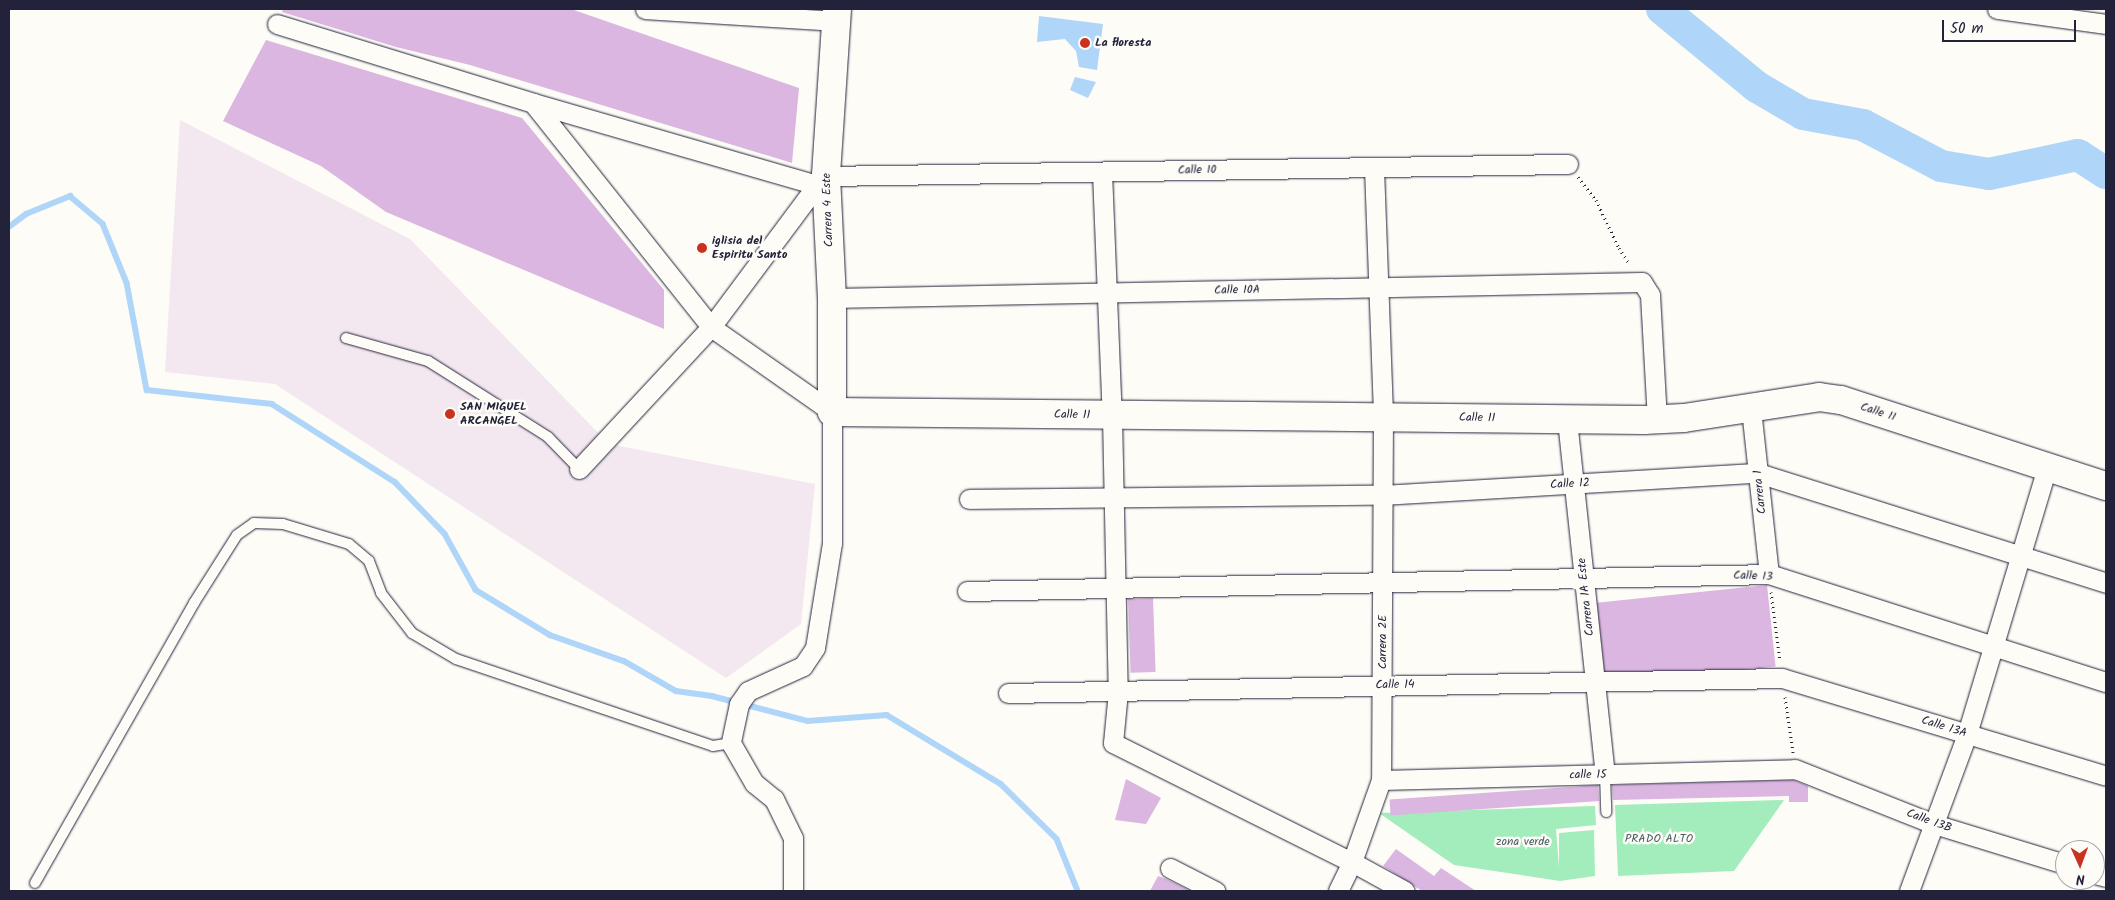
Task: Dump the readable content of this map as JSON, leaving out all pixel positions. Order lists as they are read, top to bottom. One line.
{"streets":{"street":["Calle 10","Carrera 4 Este","Calle 10A","Calle 11","Calle 12","Carrera 1","Calle 13","Carrera 1A Este","Carrera 2E","Calle 14","Calle 13A","calle 15","Calle 13B"]},"crossings":[["Calle 10","Carrera 4 Este"],["Calle 10","Carrera 2E"],["Carrera 4 Este","Calle 10A"],["Carrera 4 Este","Calle 11"],["Calle 10A","Carrera 2E"],["Calle 11","Carrera 1"],["Calle 11","Carrera 1A Este"],["Calle 11","Carrera 2E"],["Calle 12","Carrera 1"],["Calle 12","Carrera 1A Este"],["Calle 12","Carrera 2E"],["Carrera 1","Calle 13"],["Calle 13","Carrera 1A Este"],["Calle 13","Carrera 2E"],["Carrera 1A Este","Calle 14"],["Carrera 1A Este","calle 15"],["Carrera 2E","Calle 14"],["Carrera 2E","calle 15"],["Calle 14","Calle 13A"],["calle 15","Calle 13B"]],"parks":["PRADO ALTO","zona verde"],"places":["La floresta","iglisia del Espiritu Santo","SAN MIGUEL ARCANGEL"],"scale_bar":"50 m","north":"bottom"}
